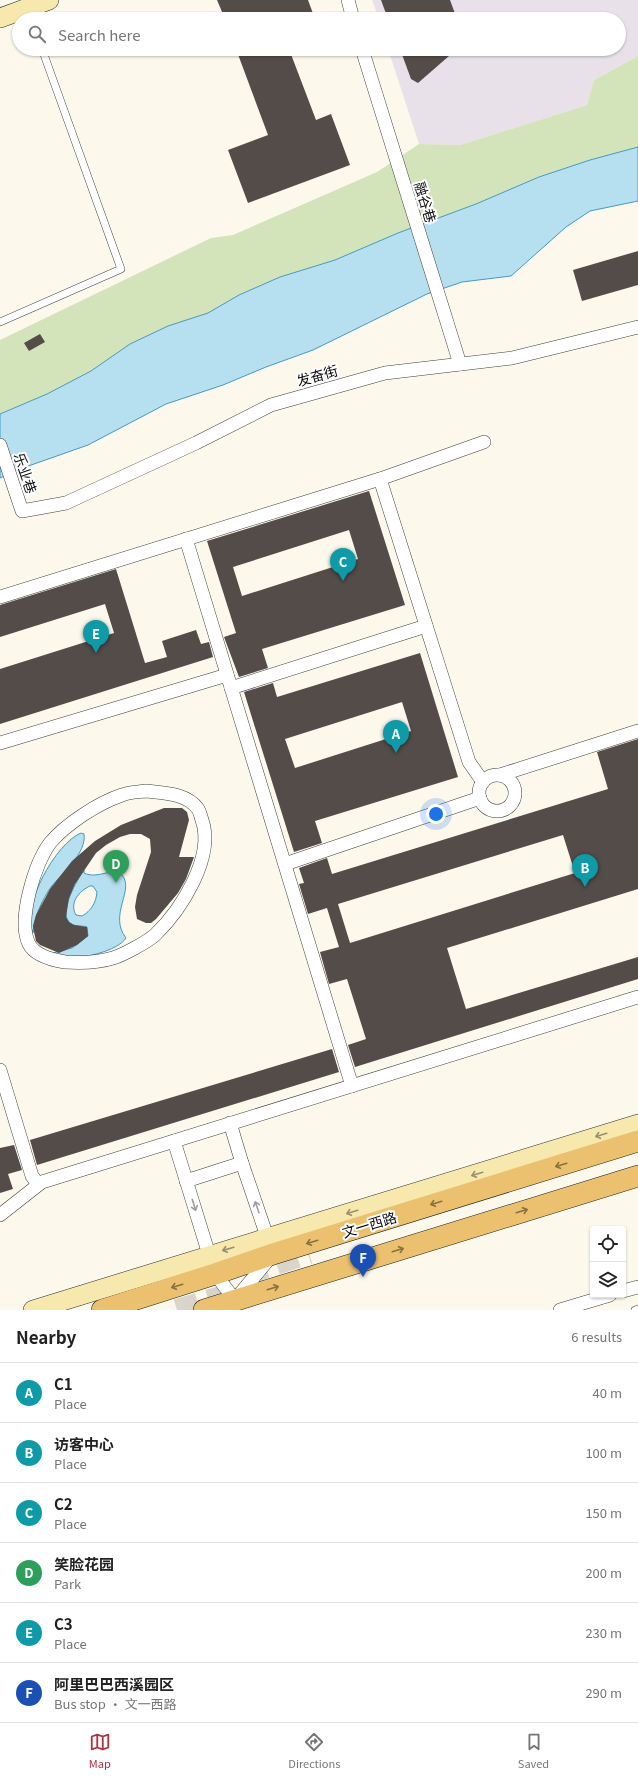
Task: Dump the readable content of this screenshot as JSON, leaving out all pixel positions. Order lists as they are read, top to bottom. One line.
{"streets":{"main road":["文一西路"],"street":["融谷巷","发奋街","乐业巷"]},"crossings":[["融谷巷","发奋街"],["发奋街","乐业巷"]],"page":{"search":"Search here","pins":["C","E","A","D","B","F"],"heading":["Nearby","6 results"],"list":[{"mark":"A","name":"C1","note":"Place","value":"40 m"},{"mark":"B","name":"访客中心","note":"Place","value":"100 m"},{"mark":"C","name":"C2","note":"Place","value":"150 m"},{"mark":"D","name":"笑脸花园","note":"Park","value":"200 m"},{"mark":"E","name":"C3","note":"Place","value":"230 m"},{"mark":"F","name":"阿里巴巴西溪园区","note":"Bus stop · 文一西路","value":"290 m"}],"nav":["Map","Directions","Saved"]}}
